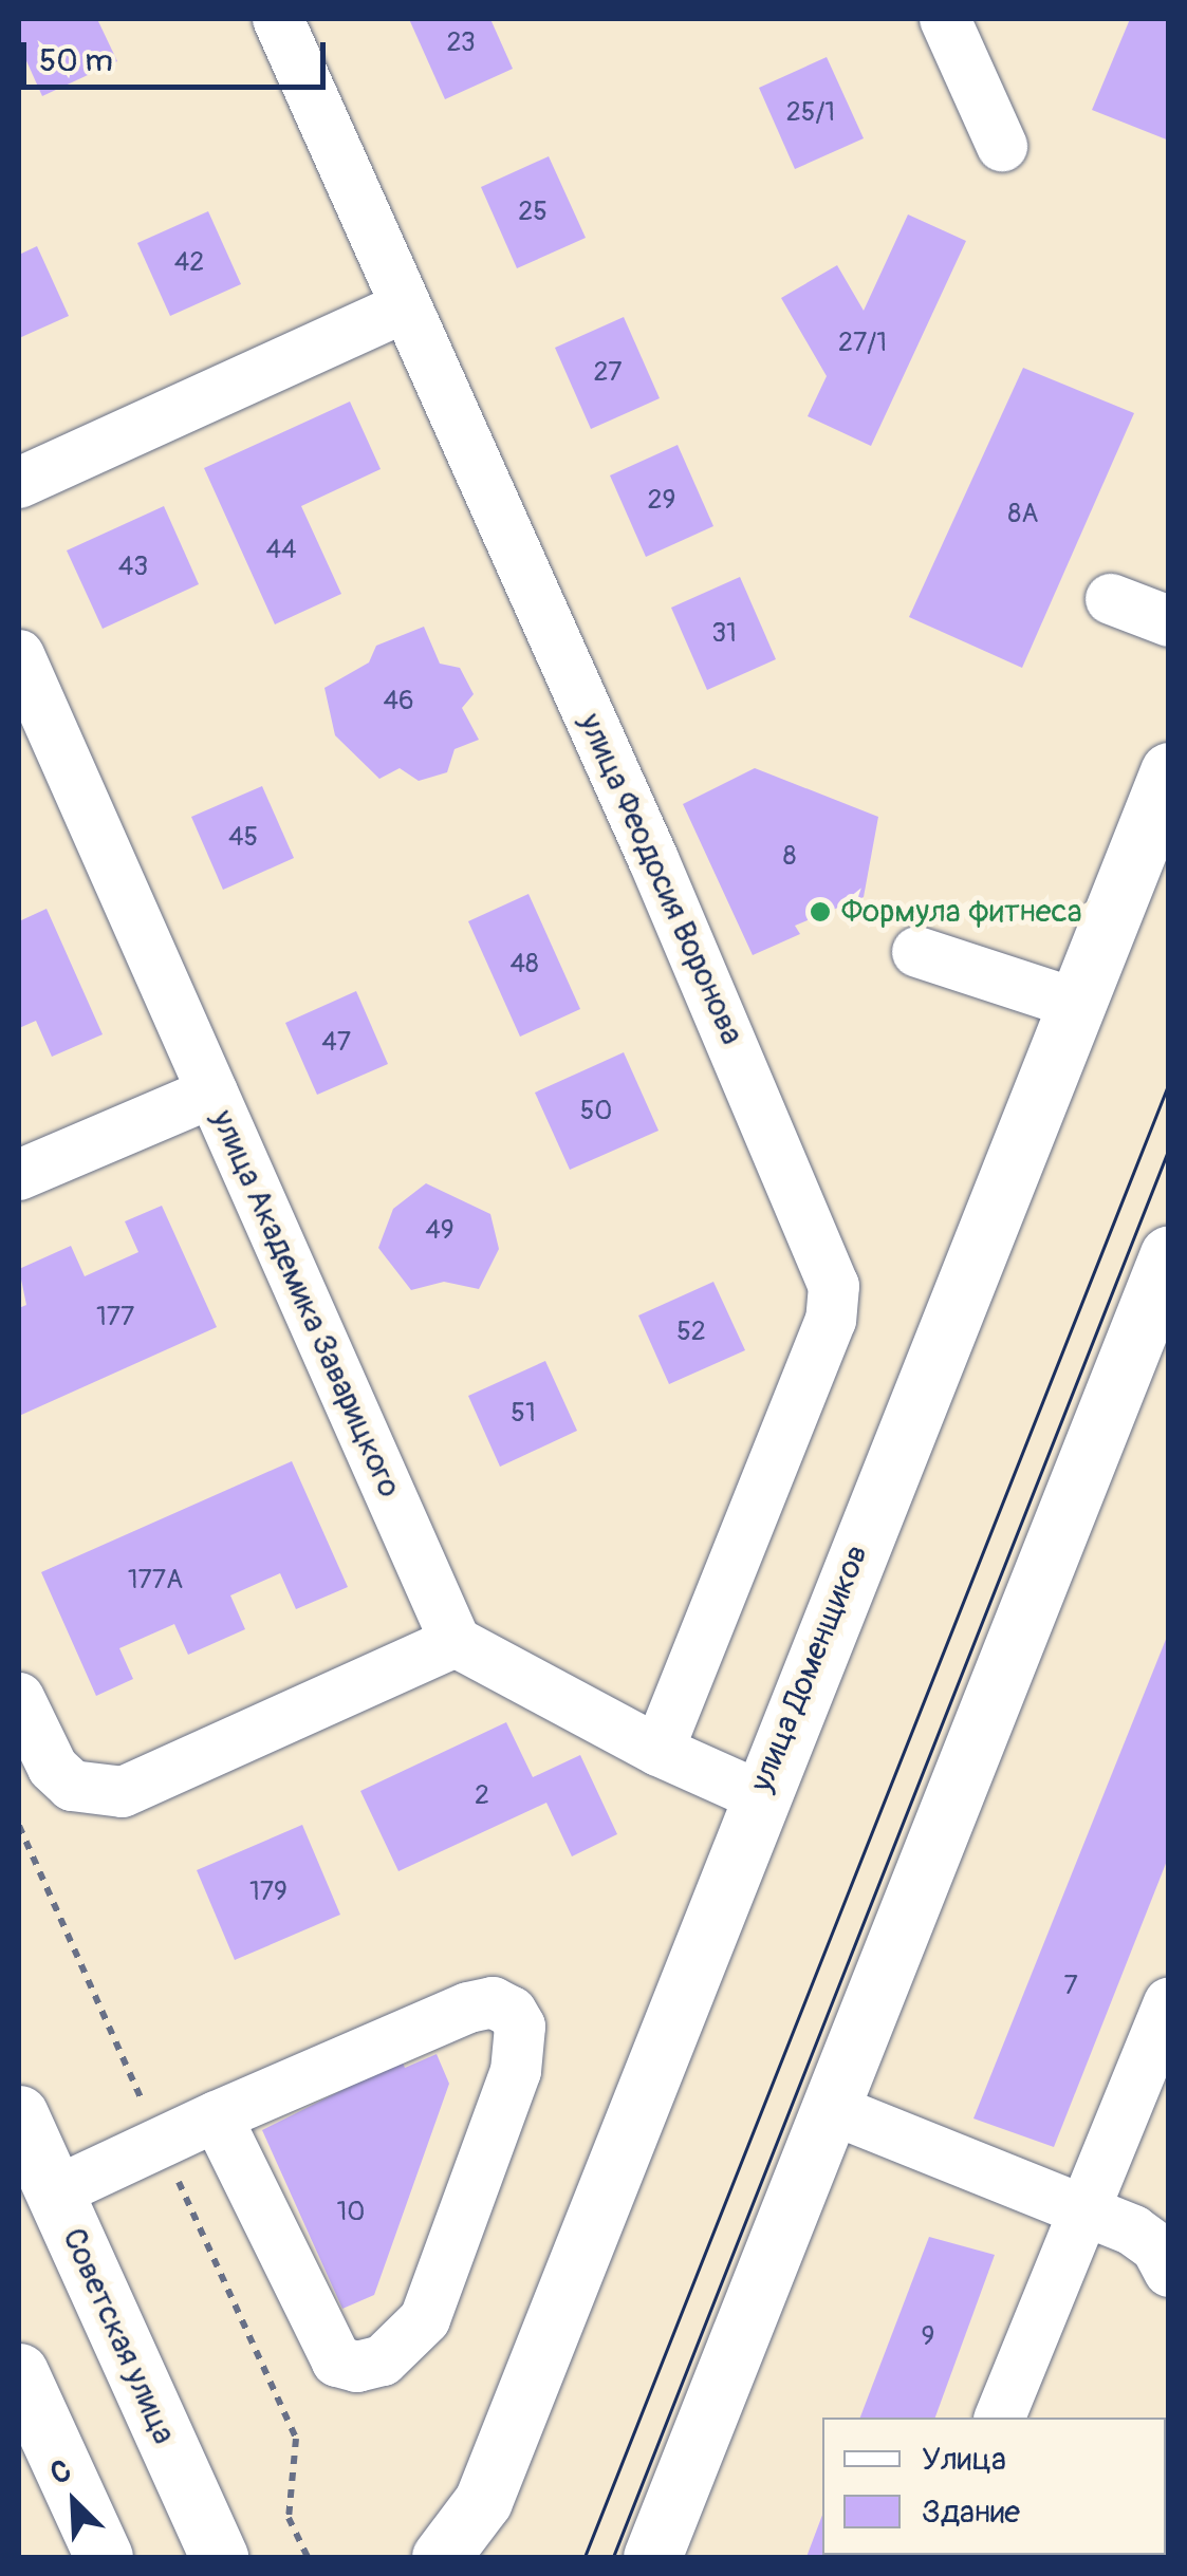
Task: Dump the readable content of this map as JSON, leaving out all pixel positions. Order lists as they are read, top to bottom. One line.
{"streets":{"main road":["улица Доменщиков","Советская улица"],"street":["улица Феодосия Воронова","улица Академика Заварицкого"]},"places":["Формула фитнеса"],"house_numbers":["23","25/1","25","42","27/1","27","29","8А","44","43","31","46","45","8","48","47","50","49","177","52","51","177А","2","179","7","10","9"],"legend":["Улица","Здание"],"scale_bar":"50 m","north":"top left"}
